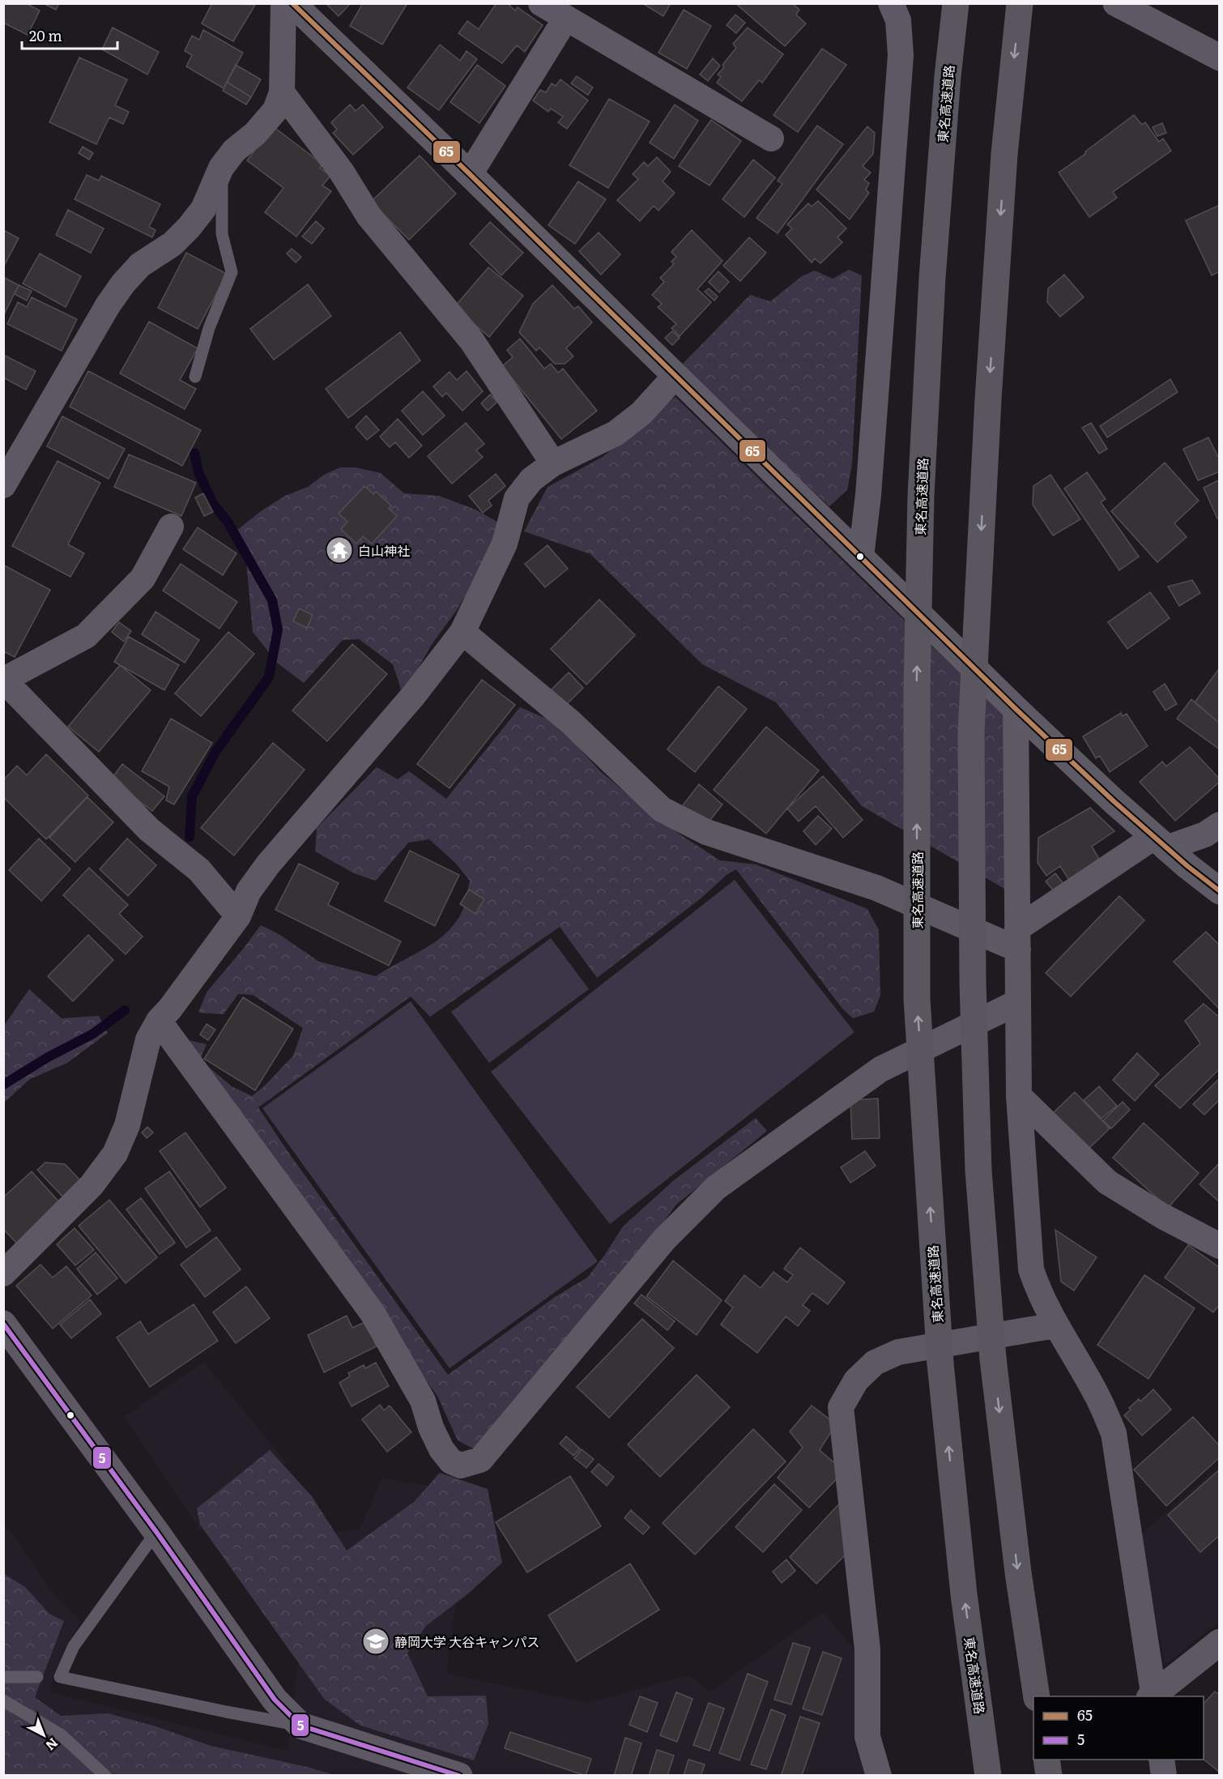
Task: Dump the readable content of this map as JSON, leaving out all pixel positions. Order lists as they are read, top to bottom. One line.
{"streets":{"highway":["東名高速道路"]},"places":{"temple":["白山神社"],"school or university":["静岡大学 大谷キャンパス"]},"lines":["transit line 65","transit line 5"],"legend":["65","5"],"scale_bar":"20 m","north":"bottom right"}
